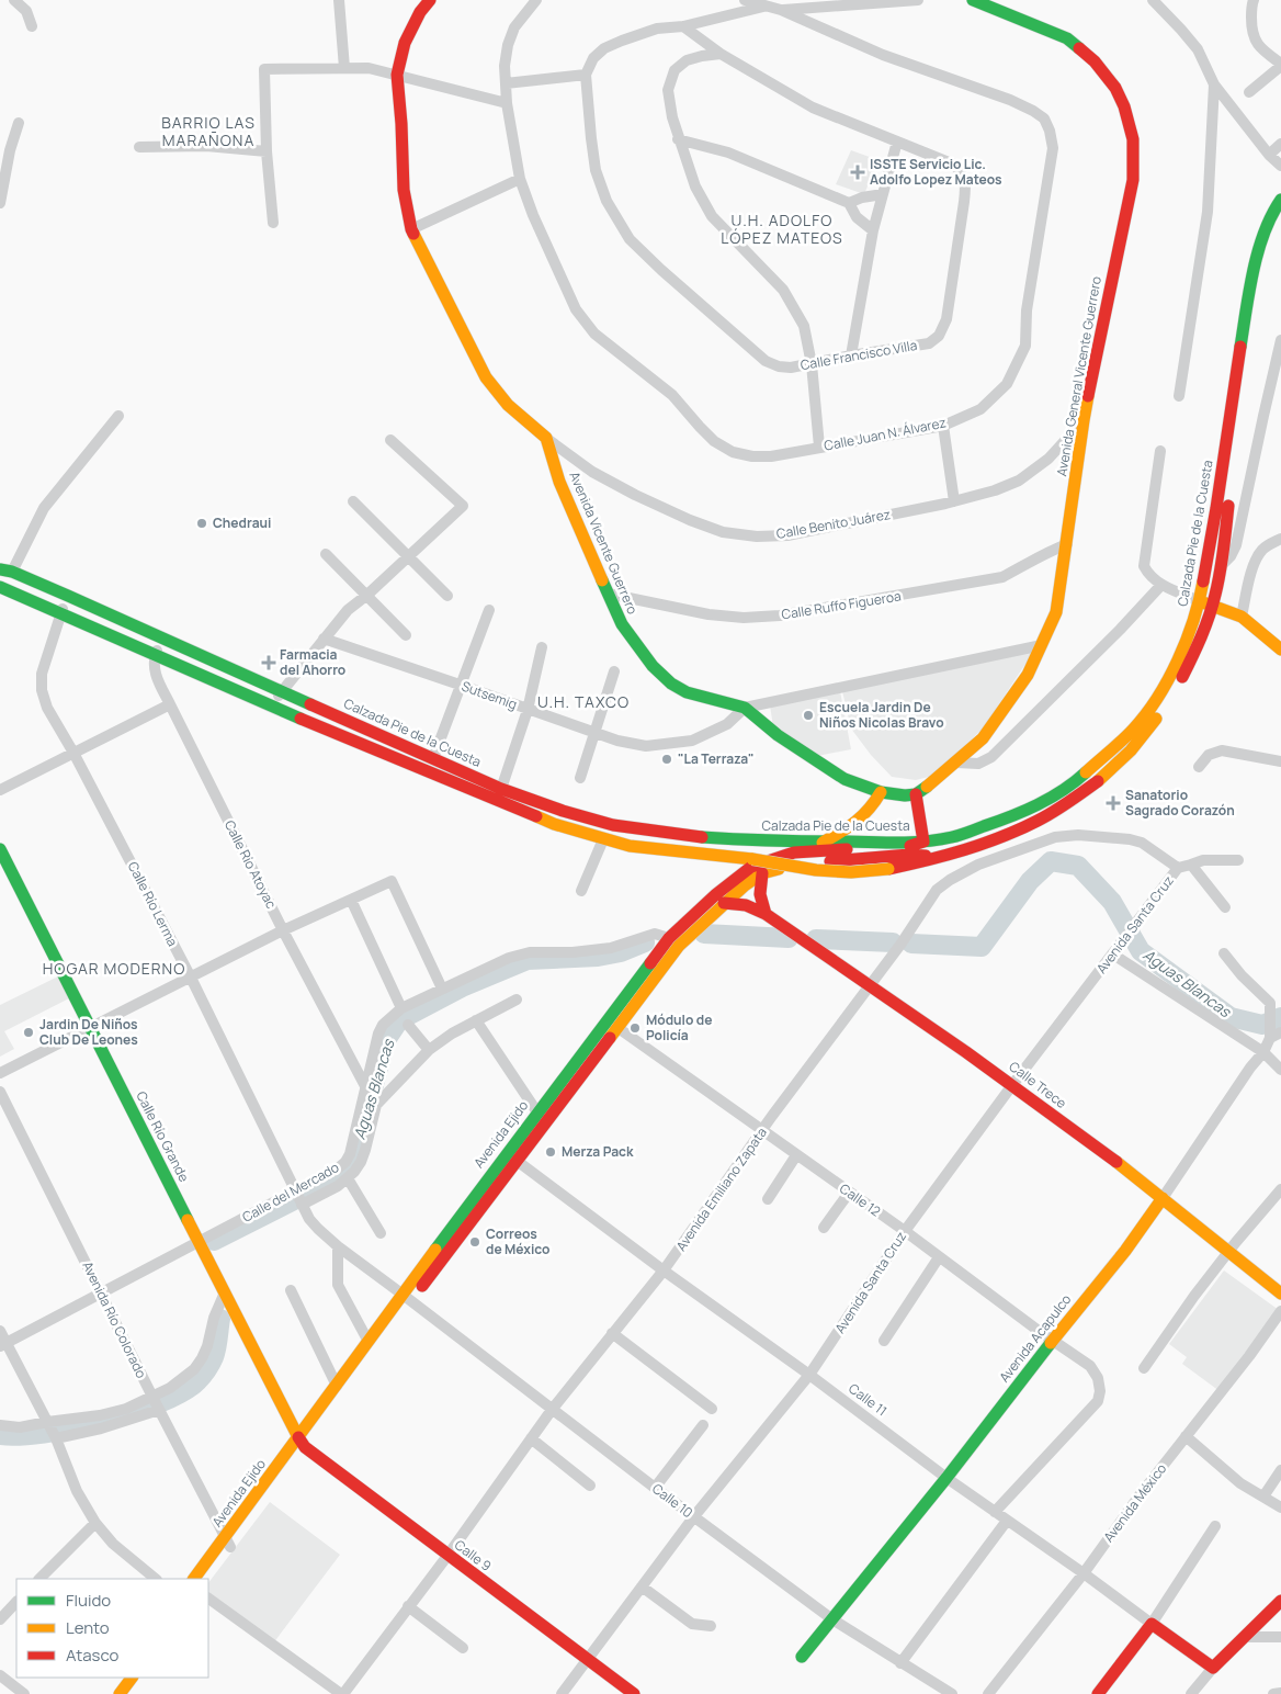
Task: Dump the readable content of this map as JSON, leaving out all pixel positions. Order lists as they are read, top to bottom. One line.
{"streets":{"main road":["Avenida General Vicente Guerrero","Calzada Pie de la Cuesta","Avenida Vicente Guerrero","Calle Trece","Avenida Ejido","Calle Río Grande","Avenida Acapulco","Calle 11","Calle 9"],"street":["Calle Francisco Villa","Calle Juan N. Álvarez","Calle Benito Juárez","Calle Ruffo Figueroa","Sutsemig","Calle Río Atoyac","Calle Río Lerma","Avenida Santa Cruz","Avenida Emiliano Zapata","Calle del Mercado","Calle 12","Avenida Río Colorado","Calle 10","Avenida México"]},"crossings":[["Avenida General Vicente Guerrero","Calle Benito Juárez"],["Avenida General Vicente Guerrero","Avenida Vicente Guerrero"],["Avenida General Vicente Guerrero","Calle Ruffo Figueroa"],["Calle Benito Juárez","Avenida Vicente Guerrero"],["Calzada Pie de la Cuesta","Calle Río Atoyac"],["Calzada Pie de la Cuesta","Calle Río Lerma"],["Calzada Pie de la Cuesta","Avenida Ejido"],["Avenida Vicente Guerrero","Calle Ruffo Figueroa"],["Avenida Vicente Guerrero","Sutsemig"],["Calle Río Atoyac","Calle del Mercado"],["Calle Río Lerma","Avenida Ejido"],["Calle Río Lerma","Calle del Mercado"],["Calle Río Lerma","Calle 10"],["Avenida Santa Cruz","Calle Trece"],["Avenida Santa Cruz","Avenida Emiliano Zapata"],["Avenida Santa Cruz","Calle 12"],["Avenida Santa Cruz","Calle 11"],["Avenida Santa Cruz","Calle 10"],["Avenida Santa Cruz","Calle 9"],["Calle Trece","Avenida Ejido"],["Calle Trece","Avenida Emiliano Zapata"],["Calle Trece","Avenida Acapulco"],["Avenida Ejido","Calle Río Grande"],["Avenida Ejido","Calle del Mercado"],["Avenida Ejido","Calle 12"],["Avenida Ejido","Avenida Río Colorado"],["Avenida Ejido","Calle 11"],["Avenida Ejido","Calle 10"],["Avenida Ejido","Calle 9"],["Calle Río Grande","Calle del Mercado"],["Calle Río Grande","Calle 9"],["Avenida Emiliano Zapata","Calle 12"],["Avenida Emiliano Zapata","Calle 11"],["Avenida Emiliano Zapata","Calle 10"],["Avenida Emiliano Zapata","Calle 9"],["Calle del Mercado","Avenida Río Colorado"],["Calle 12","Avenida Acapulco"],["Calle 12","Calle 11"],["Avenida Acapulco","Calle 11"],["Avenida Acapulco","Calle 10"],["Calle 11","Avenida México"]],"districts":["BARRIO LAS MARAÑONA","U.H. ADOLFO LÓPEZ MATEOS","U.H. TAXCO","HOGAR MODERNO"],"water":["Aguas Blancas"],"places":{"health":["ISSTE Servicio Lic. Adolfo Lopez Mateos","Farmacia del Ahorro","Sanatorio Sagrado Corazón"],"other":["Chedraui","Escuela Jardin De Niños Nicolas Bravo","\"La Terraza\"","Módulo de Policía","Jardin De Niños Club De Leones","Merza Pack","Correos de México"]},"legend":["Fluido","Lento","Atasco"]}
